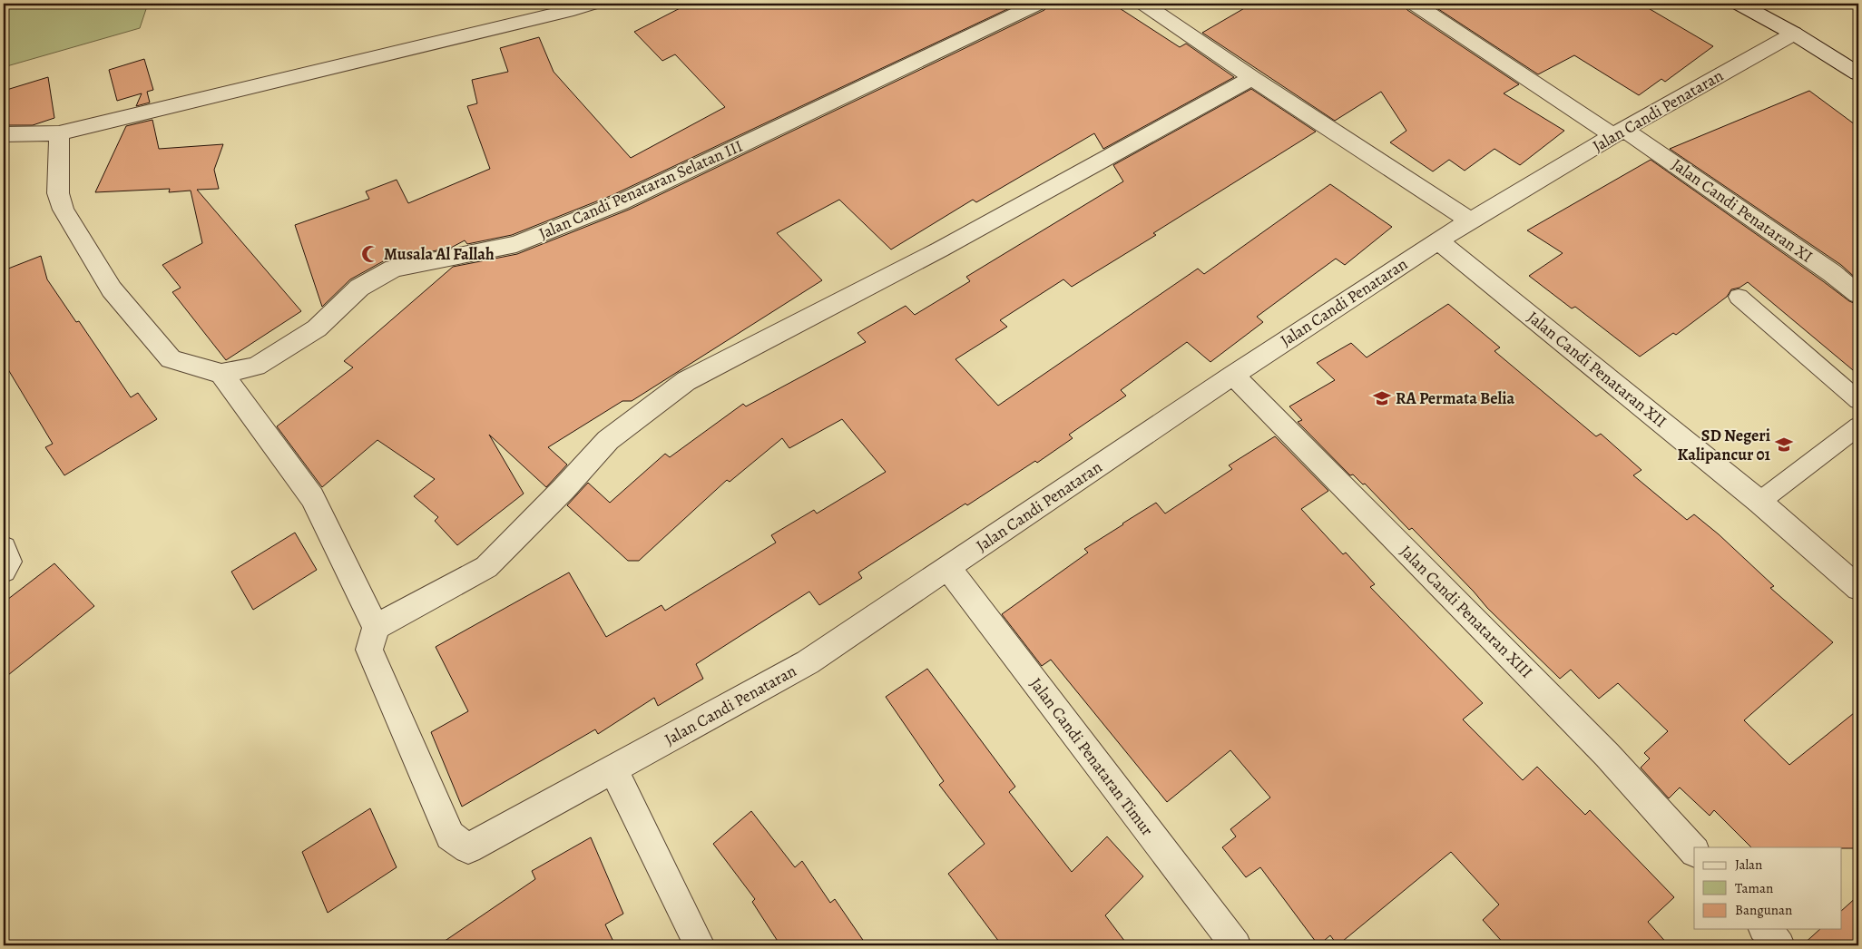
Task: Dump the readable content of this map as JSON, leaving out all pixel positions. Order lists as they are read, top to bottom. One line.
{"streets":{"street":["Jalan Candi Penataran","Jalan Candi Penataran Selatan III","Jalan Candi Penataran XI","Jalan Candi Penataran XII","Jalan Candi Penataran XIII","Jalan Candi Penataran Timur"]},"crossings":[["Jalan Candi Penataran","Jalan Candi Penataran XI"],["Jalan Candi Penataran","Jalan Candi Penataran XII"],["Jalan Candi Penataran","Jalan Candi Penataran XIII"],["Jalan Candi Penataran","Jalan Candi Penataran Timur"]],"places":{"mosque":["Musala Al Fallah"],"school or university":["RA Permata Belia","SD Negeri Kalipancur 01"]},"legend":["Jalan","Taman","Bangunan"]}
